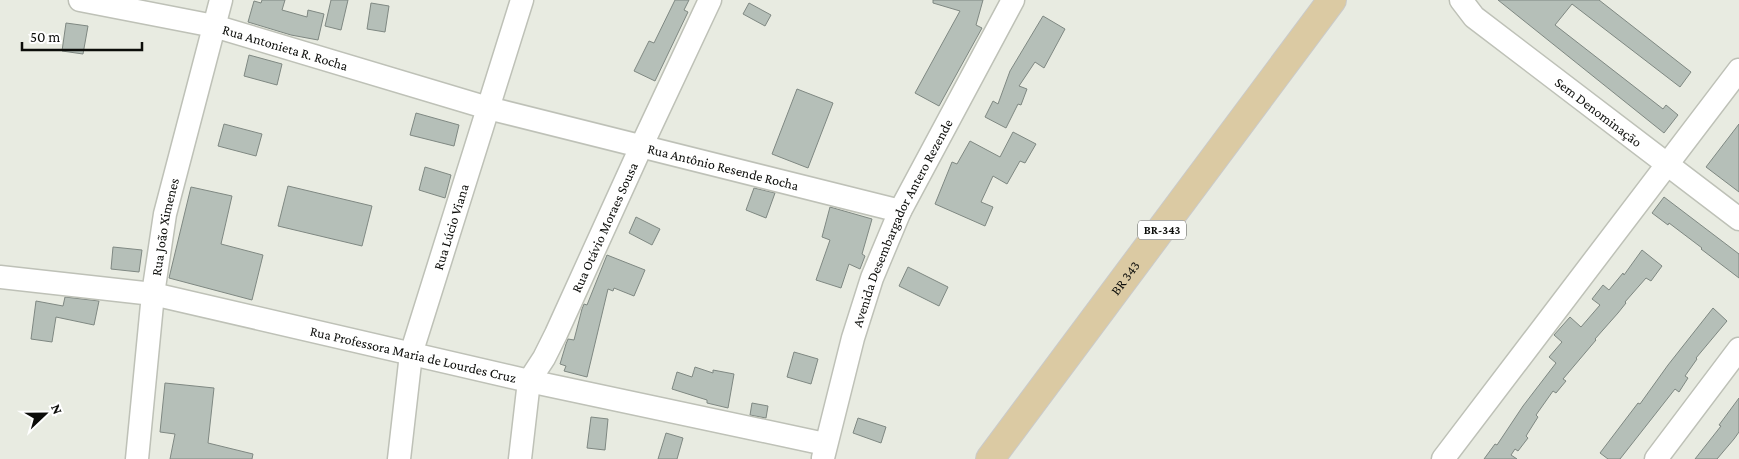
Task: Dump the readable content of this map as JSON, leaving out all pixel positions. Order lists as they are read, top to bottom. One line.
{"streets":{"main road":["BR-343","BR 343"],"street":["Rua Antonieta R. Rocha","Sem Denominação","Rua Antônio Resende Rocha","Avenida Desembargador Antero Rezende","Rua João Ximenes","Rua Lúcio Viana","Rua Otávio Moraes Sousa","Rua Professora Maria de Lourdes Cruz"]},"crossings":[["Rua Antonieta R. Rocha","Rua Antônio Resende Rocha"],["Rua Antonieta R. Rocha","Rua João Ximenes"],["Rua Antonieta R. Rocha","Rua Lúcio Viana"],["Rua Antônio Resende Rocha","Avenida Desembargador Antero Rezende"],["Rua Antônio Resende Rocha","Rua Lúcio Viana"],["Rua Antônio Resende Rocha","Rua Otávio Moraes Sousa"],["Avenida Desembargador Antero Rezende","Rua Professora Maria de Lourdes Cruz"],["Rua João Ximenes","Rua Professora Maria de Lourdes Cruz"],["Rua Lúcio Viana","Rua Professora Maria de Lourdes Cruz"],["Rua Otávio Moraes Sousa","Rua Professora Maria de Lourdes Cruz"]],"scale_bar":"50 m","north":"right"}
